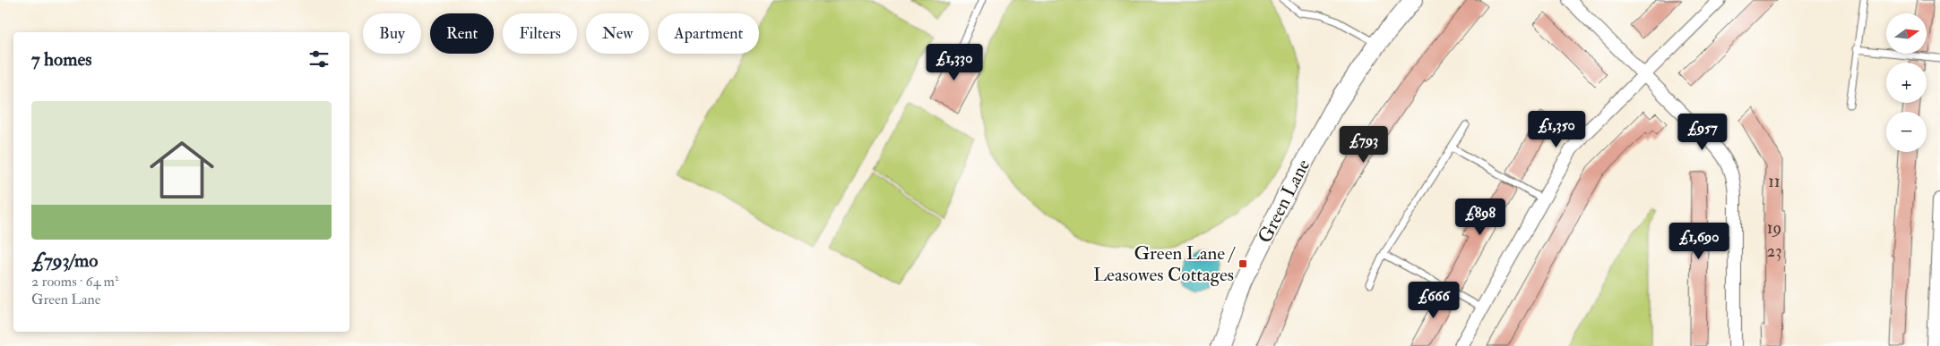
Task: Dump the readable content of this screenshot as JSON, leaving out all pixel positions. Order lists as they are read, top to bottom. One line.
{"streets":{"street":["Green Lane"]},"places":{"transit":["Green Lane / Leasowes Cottages"]},"house_numbers":["11","19","23"],"north":"right","page":{"map_buttons":["+","−"],"chip":["Buy","Rent","Filters","New","Apartment"],"heading":"7 homes","price":["£1,330","£1,350","£957","£793","£898","£1,690","£666"],"list":[{"name":"£793/mo","note":"2 rooms · 64 m² · Green Lane"}]}}
